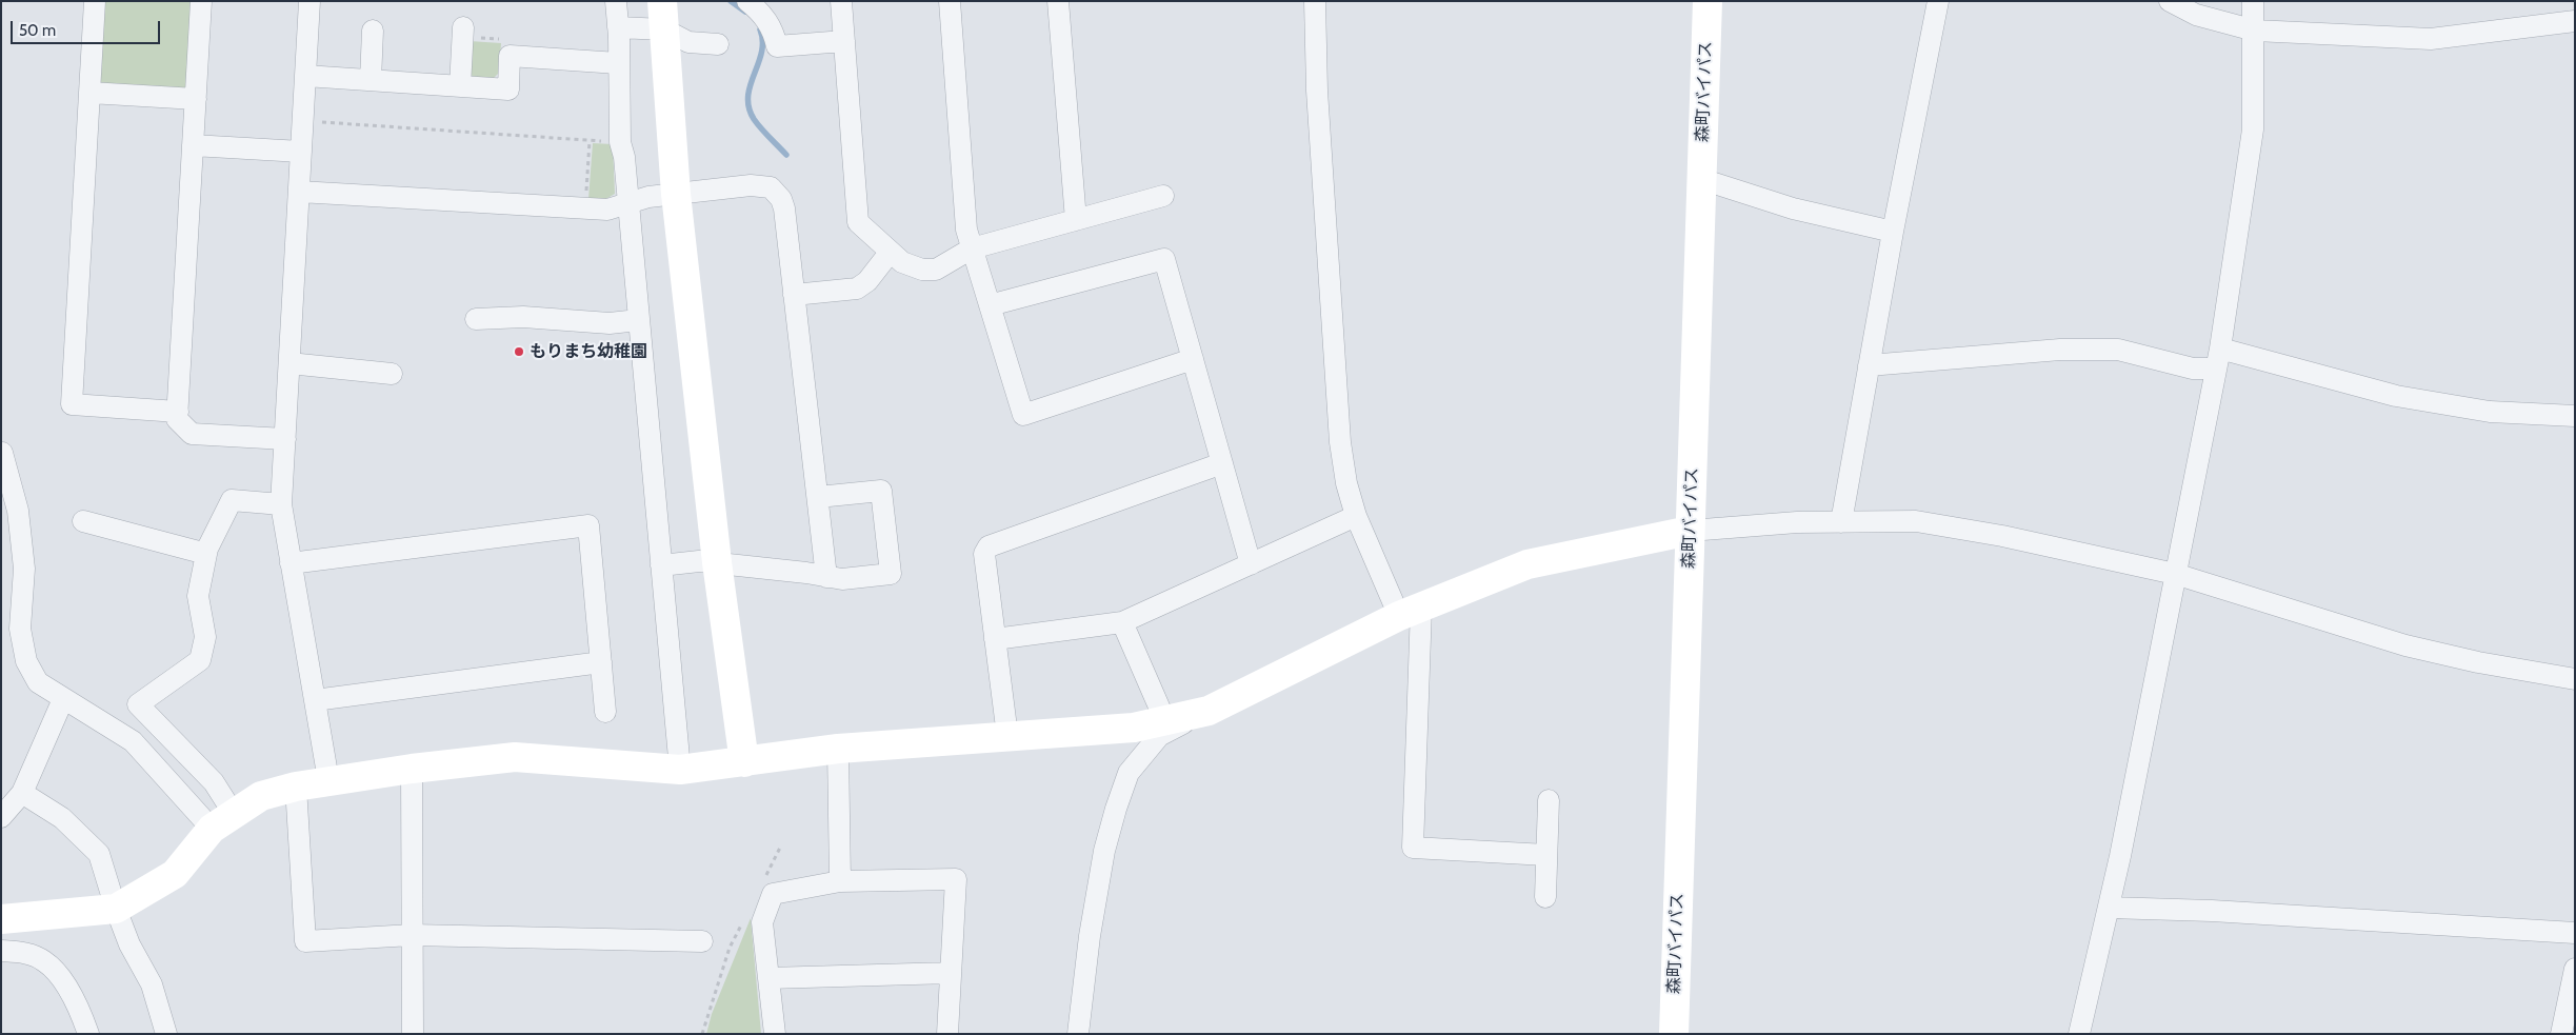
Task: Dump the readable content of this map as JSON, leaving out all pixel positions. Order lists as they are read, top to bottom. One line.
{"streets":{"street":["森町バイパス"]},"places":["もりまち幼稚園"],"scale_bar":"50 m"}
